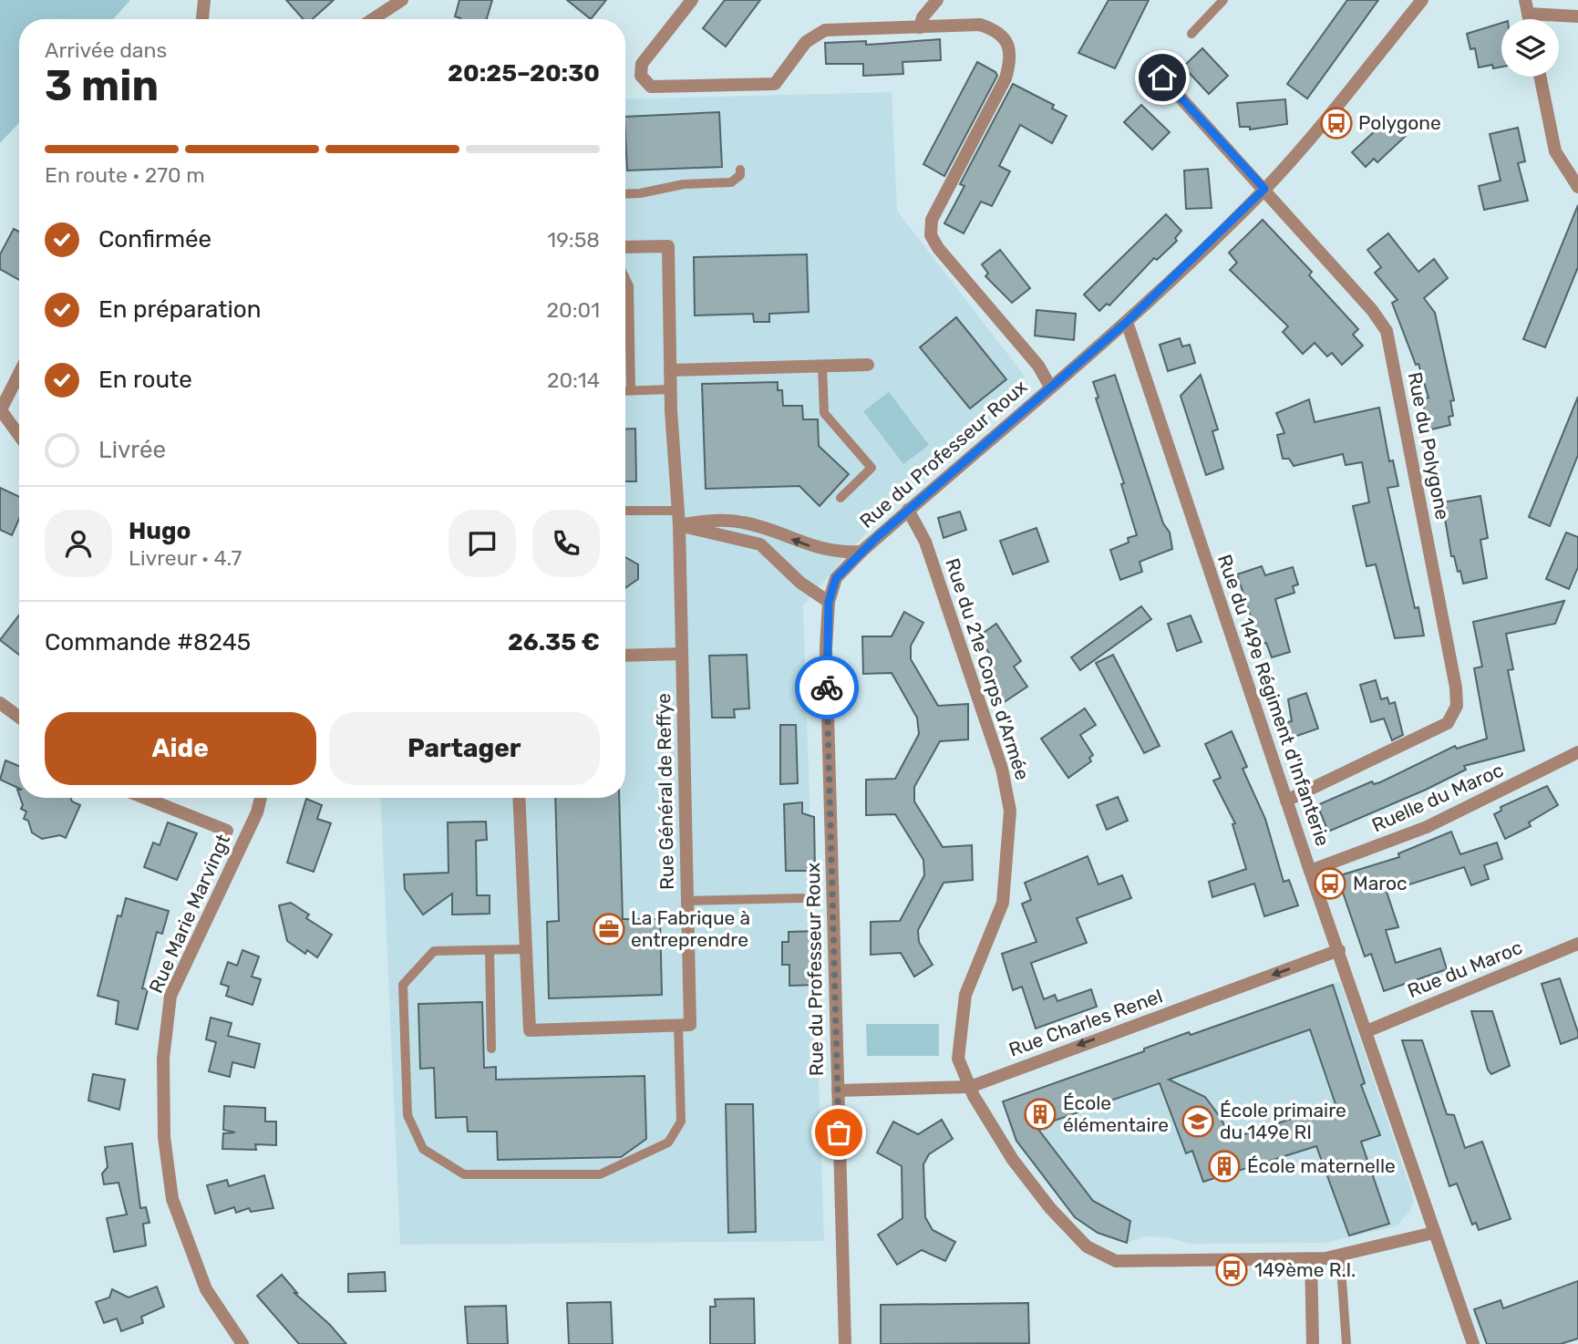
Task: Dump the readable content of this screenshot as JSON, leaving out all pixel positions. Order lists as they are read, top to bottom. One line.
{"streets":{"street":["Rue du Polygone","Rue du Professeur Roux","Rue du 21e Corps d'Armée","Rue du 149e Régiment d'Infanterie","Rue Général de Reffye","Ruelle du Maroc","Rue Marie Marvingt","Rue du Maroc","Rue Charles Renel"]},"crossings":[["Rue du Polygone","Rue du Professeur Roux"],["Rue du Polygone","Rue du 149e Régiment d'Infanterie"],["Rue du Professeur Roux","Rue du 21e Corps d'Armée"],["Rue du Professeur Roux","Rue du 149e Régiment d'Infanterie"],["Rue du Professeur Roux","Rue Charles Renel"],["Rue du 21e Corps d'Armée","Rue du 149e Régiment d'Infanterie"],["Rue du 21e Corps d'Armée","Rue Charles Renel"],["Rue du 149e Régiment d'Infanterie","Ruelle du Maroc"],["Rue du 149e Régiment d'Infanterie","Rue du Maroc"],["Rue du 149e Régiment d'Infanterie","Rue Charles Renel"]],"one_way":["Rue Charles Renel"],"places":{"bus stop":["Polygone","Maroc","149ème R.I."],"office":["La Fabrique à entreprendre"],"building":["École élémentaire","École maternelle"],"school or university":["École primaire du 149e RI"]},"page":{"heading":["3 min","Arrivée dans","20:25–20:30"],"panel":["Hugo","Livreur · 4.7","Commande #8245","26.35 €"],"bar":"En route · 270 m","list":[["Confirmée","19:58"],["En préparation","20:01"],["En route","20:14"],"Livrée"],"buttons":["Aide","Partager"]}}
